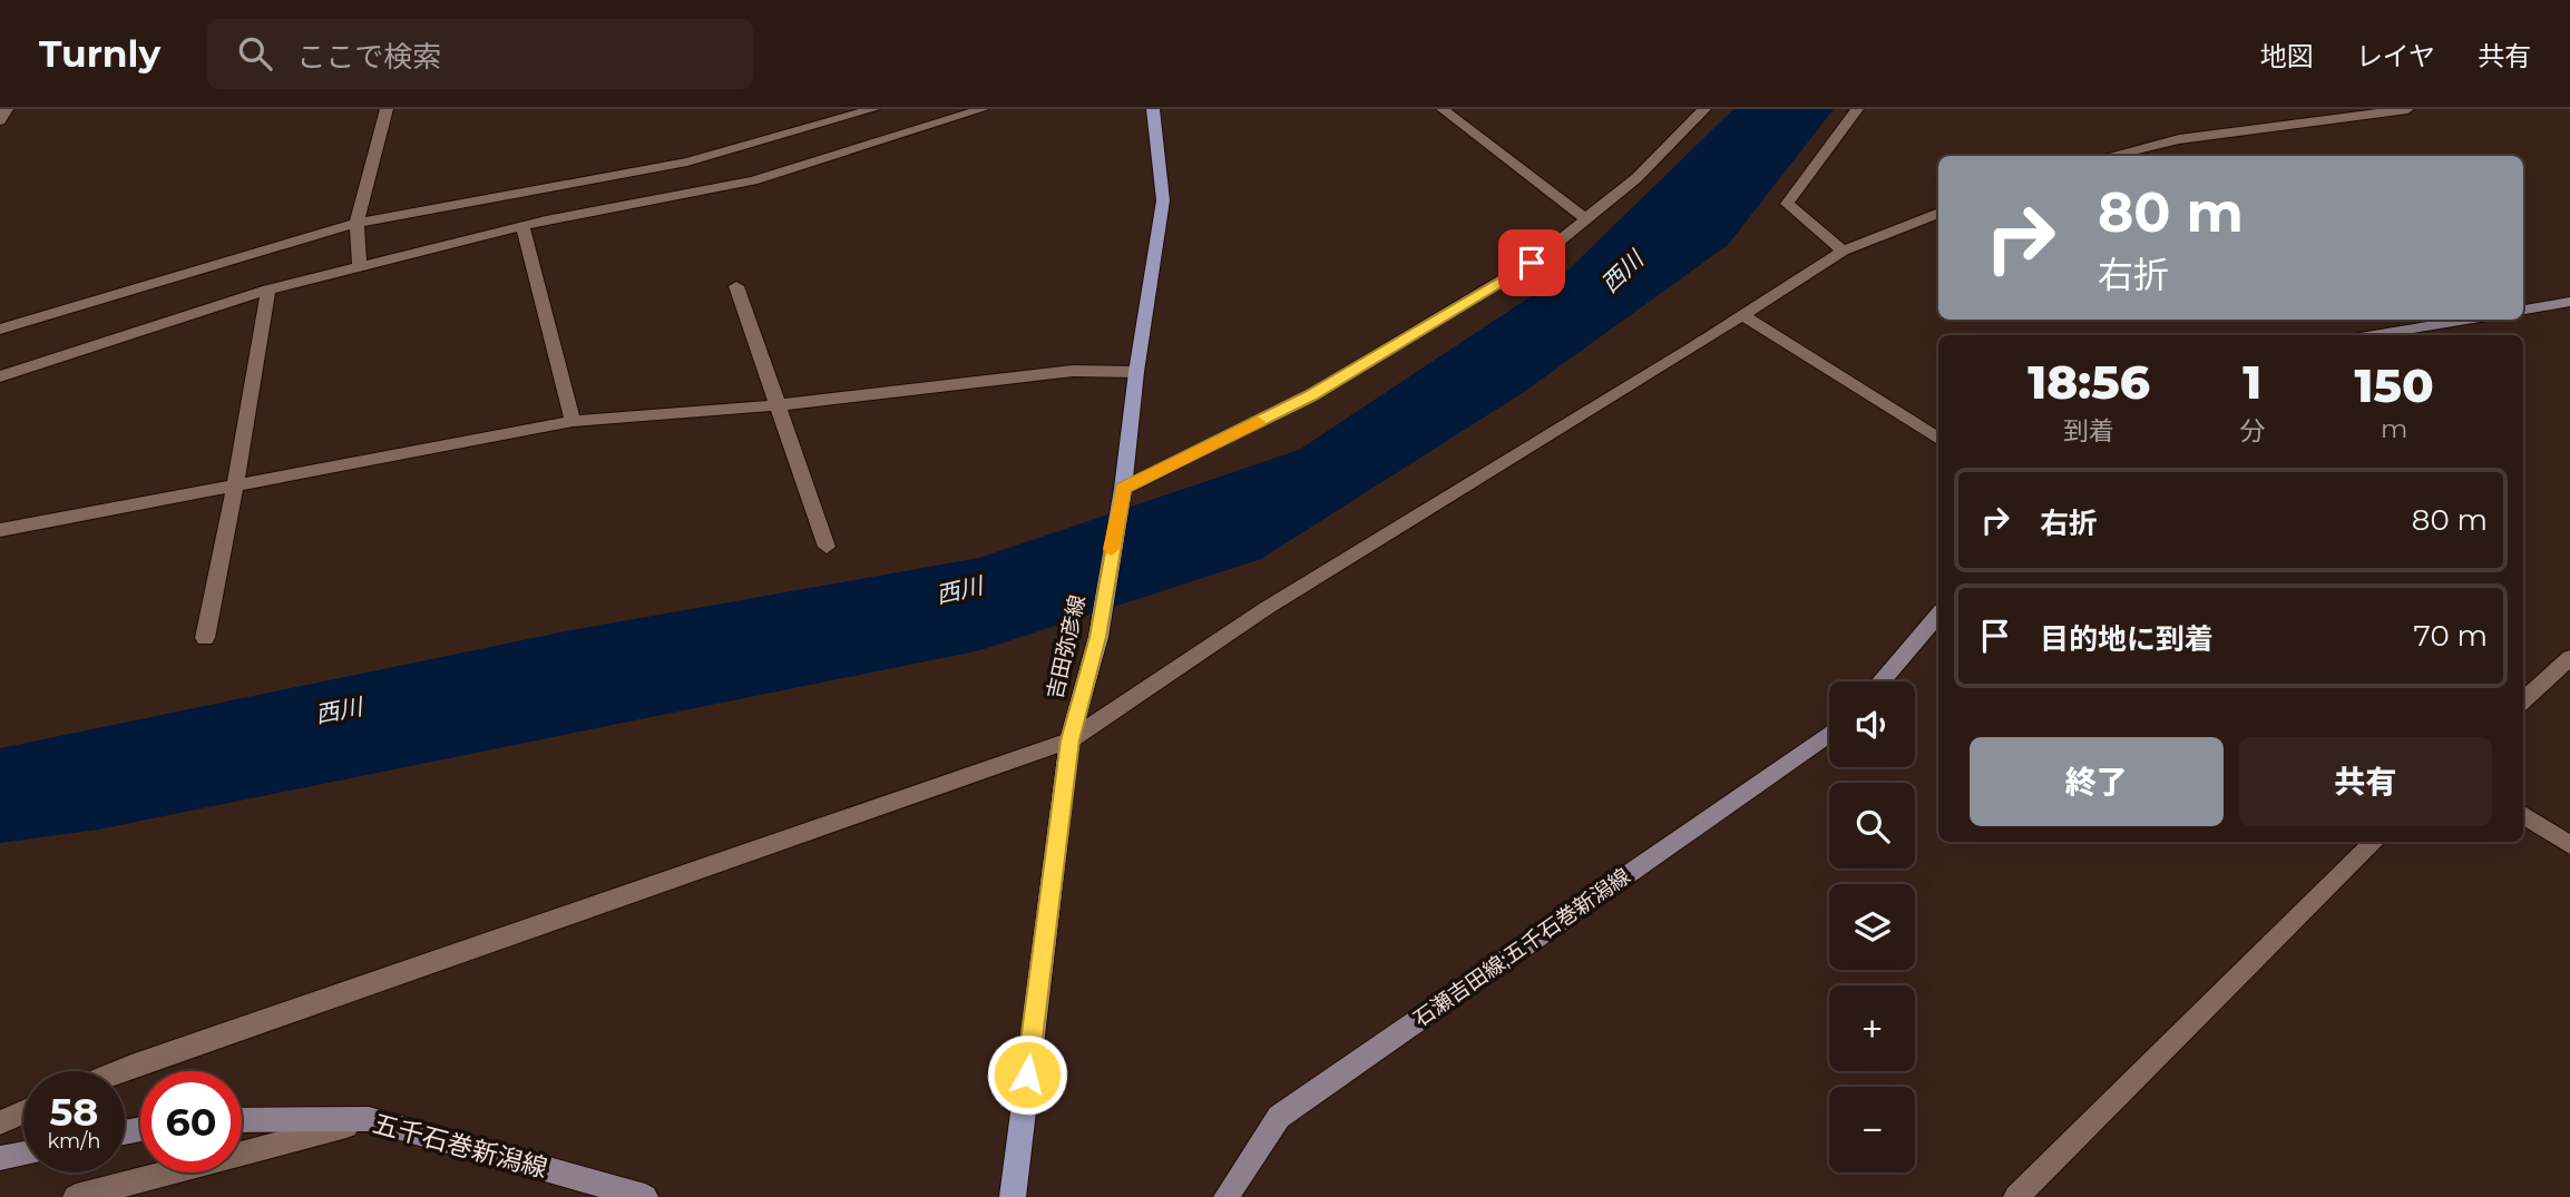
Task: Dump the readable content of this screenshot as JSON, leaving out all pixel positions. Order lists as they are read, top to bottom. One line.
{"streets":{"main road":["吉田弥彦線","石瀬吉田線;五千石巻新潟線","五千石巻新潟線"]},"water":["西川"],"page":{"header":"Turnly","search":"ここで検索","nav":["地図","レイヤ","共有"],"turn":["80 m","右折"],"eta":["18:56","到着","1","分","150","m"],"list":[{"name":"右折","value":"80 m"},{"name":"目的地に到着","value":"70 m"}],"map_buttons":["+","−"],"buttons":["終了","共有"],"speed":"58 km/h","limit":"60"}}
